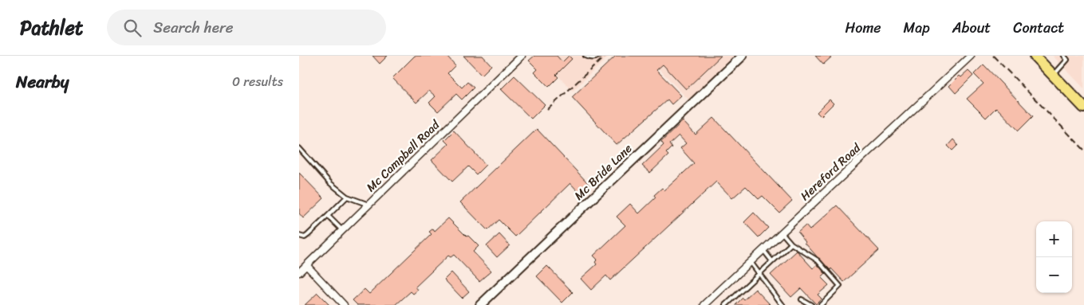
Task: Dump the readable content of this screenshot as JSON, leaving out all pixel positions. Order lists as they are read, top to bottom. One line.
{"streets":{"street":["Mc Campbell Road","Mc Bride Lane","Hereford Road"]},"page":{"header":"Pathlet","search":"Search here","nav":["Home","Map","About","Contact"],"heading":["Nearby","0 results"],"map_buttons":["+","−"]}}
